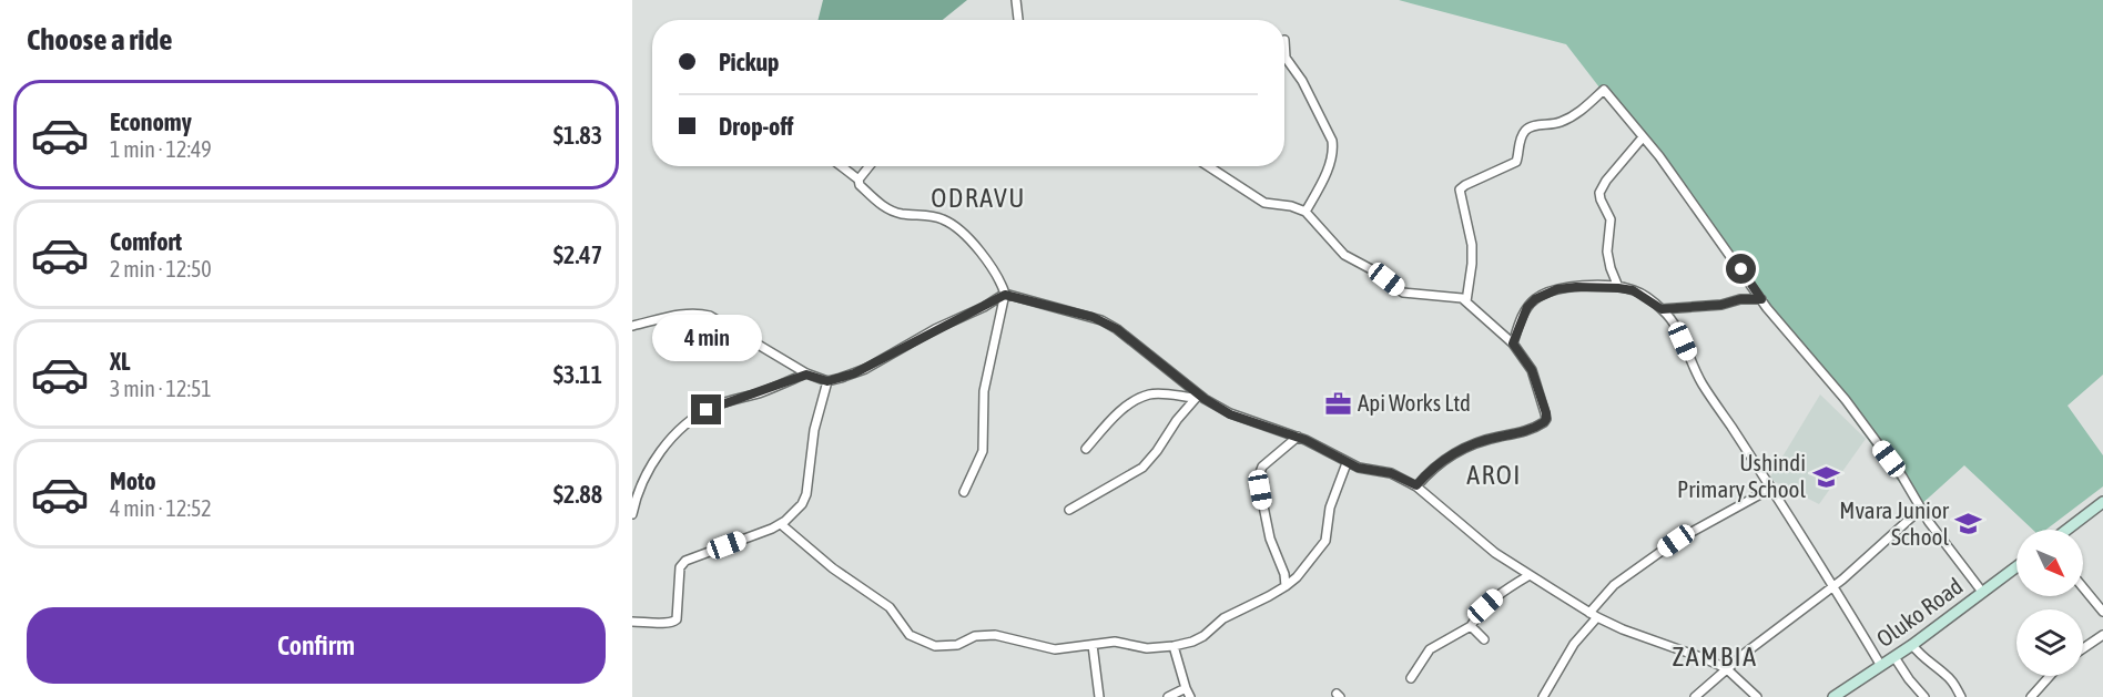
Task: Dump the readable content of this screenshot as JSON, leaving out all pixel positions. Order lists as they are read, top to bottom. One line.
{"streets":{"main road":["Oluko Road"]},"districts":["ODRAVU","AROI","ZAMBIA"],"places":{"office":["Api Works Ltd"],"school or university":["Ushindi Primary School","Mvara Junior School"]},"north":"bottom right","page":{"heading":"Choose a ride","banner":["Pickup","Drop-off"],"list":[{"name":"Economy","note":"1 min · 12:49","value":"$1.83"},{"name":"Comfort","note":"2 min · 12:50","value":"$2.47"},{"name":"XL","note":"3 min · 12:51","value":"$3.11"},{"name":"Moto","note":"4 min · 12:52","value":"$2.88"}],"bubble":"4 min","buttons":"Confirm"}}
